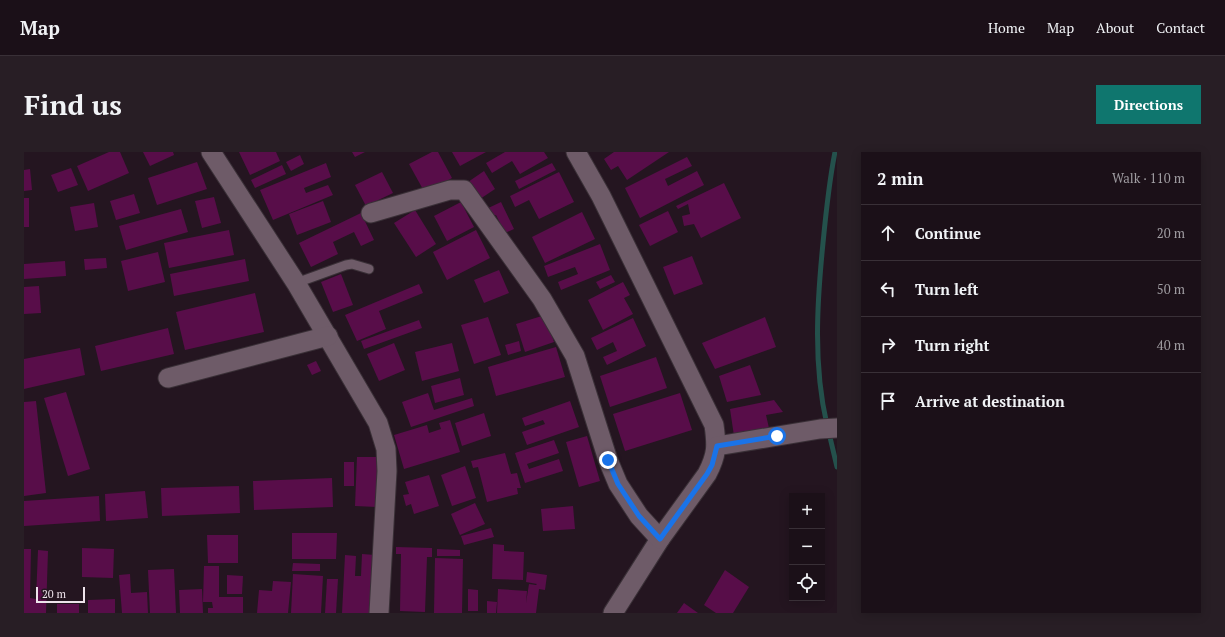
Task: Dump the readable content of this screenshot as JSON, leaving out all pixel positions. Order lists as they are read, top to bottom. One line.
{"scale_bar":"20 m","page":{"header":"Map","nav":["Home","Map","About","Contact"],"buttons":"Directions","title":"Find us","heading":["2 min","Walk · 110 m"],"list":[["Continue","20 m"],["Turn left","50 m"],["Turn right","40 m"],"Arrive at destination"],"map_buttons":["+","−"],"scale":"20 m"}}
